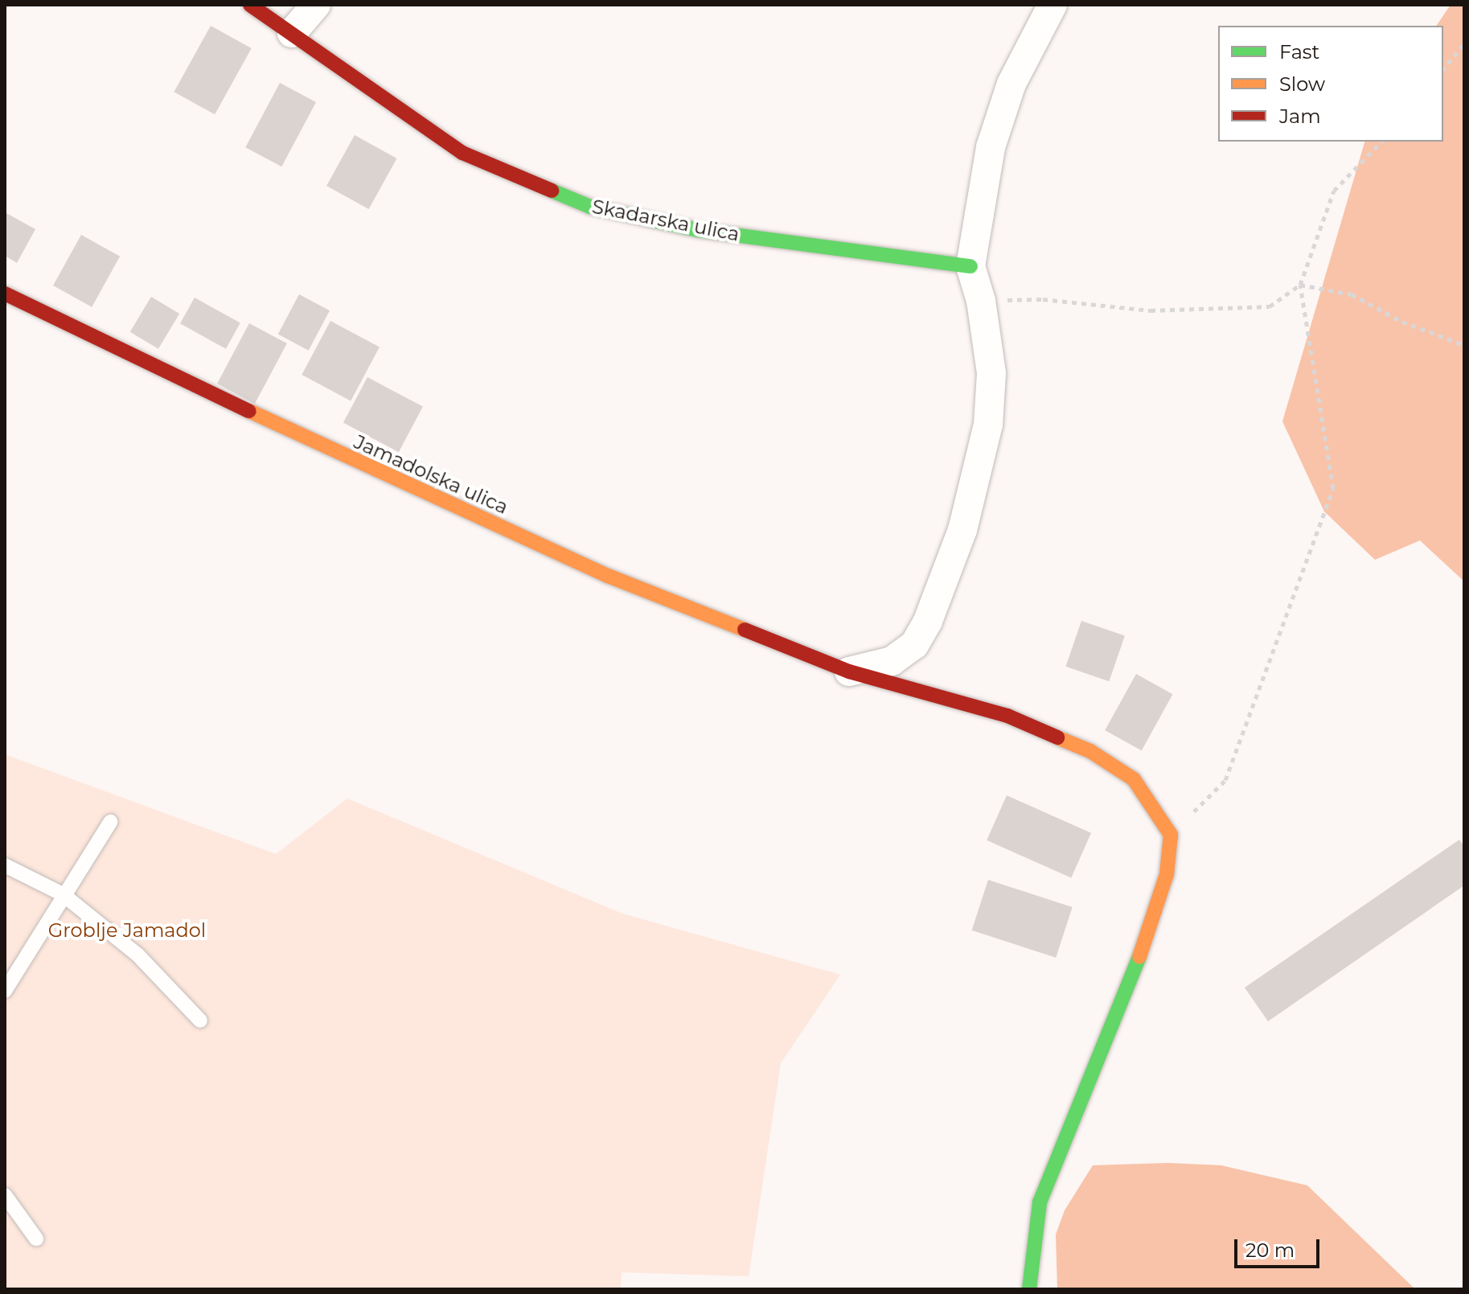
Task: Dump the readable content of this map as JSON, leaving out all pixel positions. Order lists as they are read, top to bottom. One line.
{"streets":{"street":["Skadarska ulica","Jamadolska ulica"]},"parks":["Groblje Jamadol"],"legend":["Fast","Slow","Jam"],"scale_bar":"20 m"}
